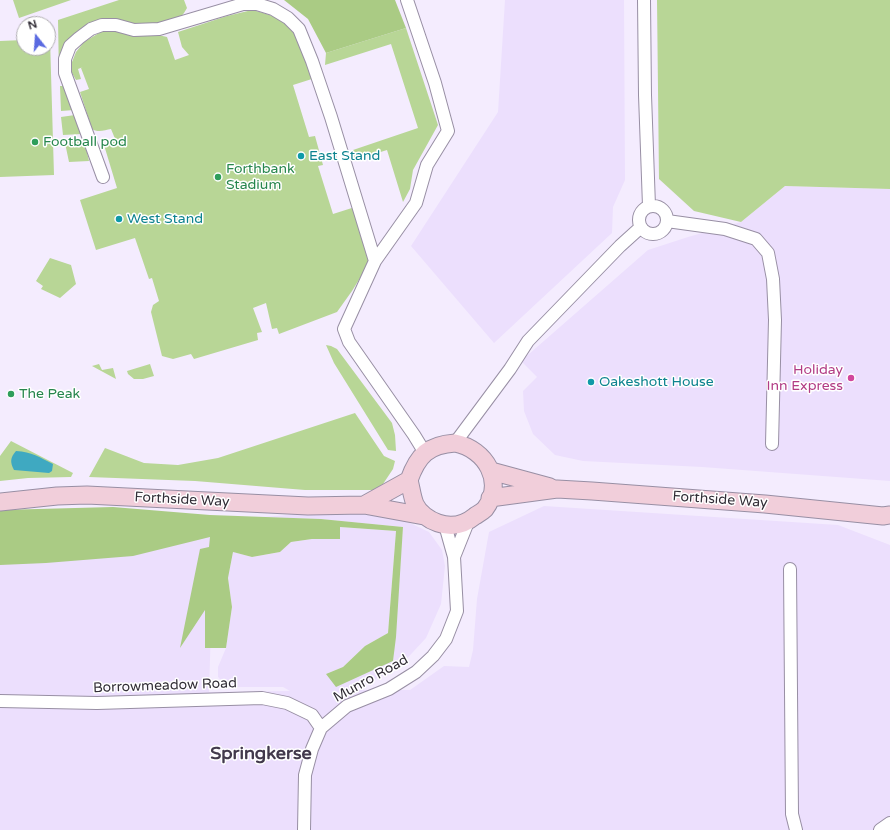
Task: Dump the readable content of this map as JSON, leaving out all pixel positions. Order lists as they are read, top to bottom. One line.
{"streets":{"street":["Forthside Way","Munro Road","Borrowmeadow Road"]},"crossings":[["Forthside Way","Munro Road"],["Munro Road","Borrowmeadow Road"]],"districts":["Springkerse"],"places":["Football pod","East Stand","Forthbank Stadium","West Stand","Holiday Inn Express","Oakeshott House","The Peak"],"north":"top"}
